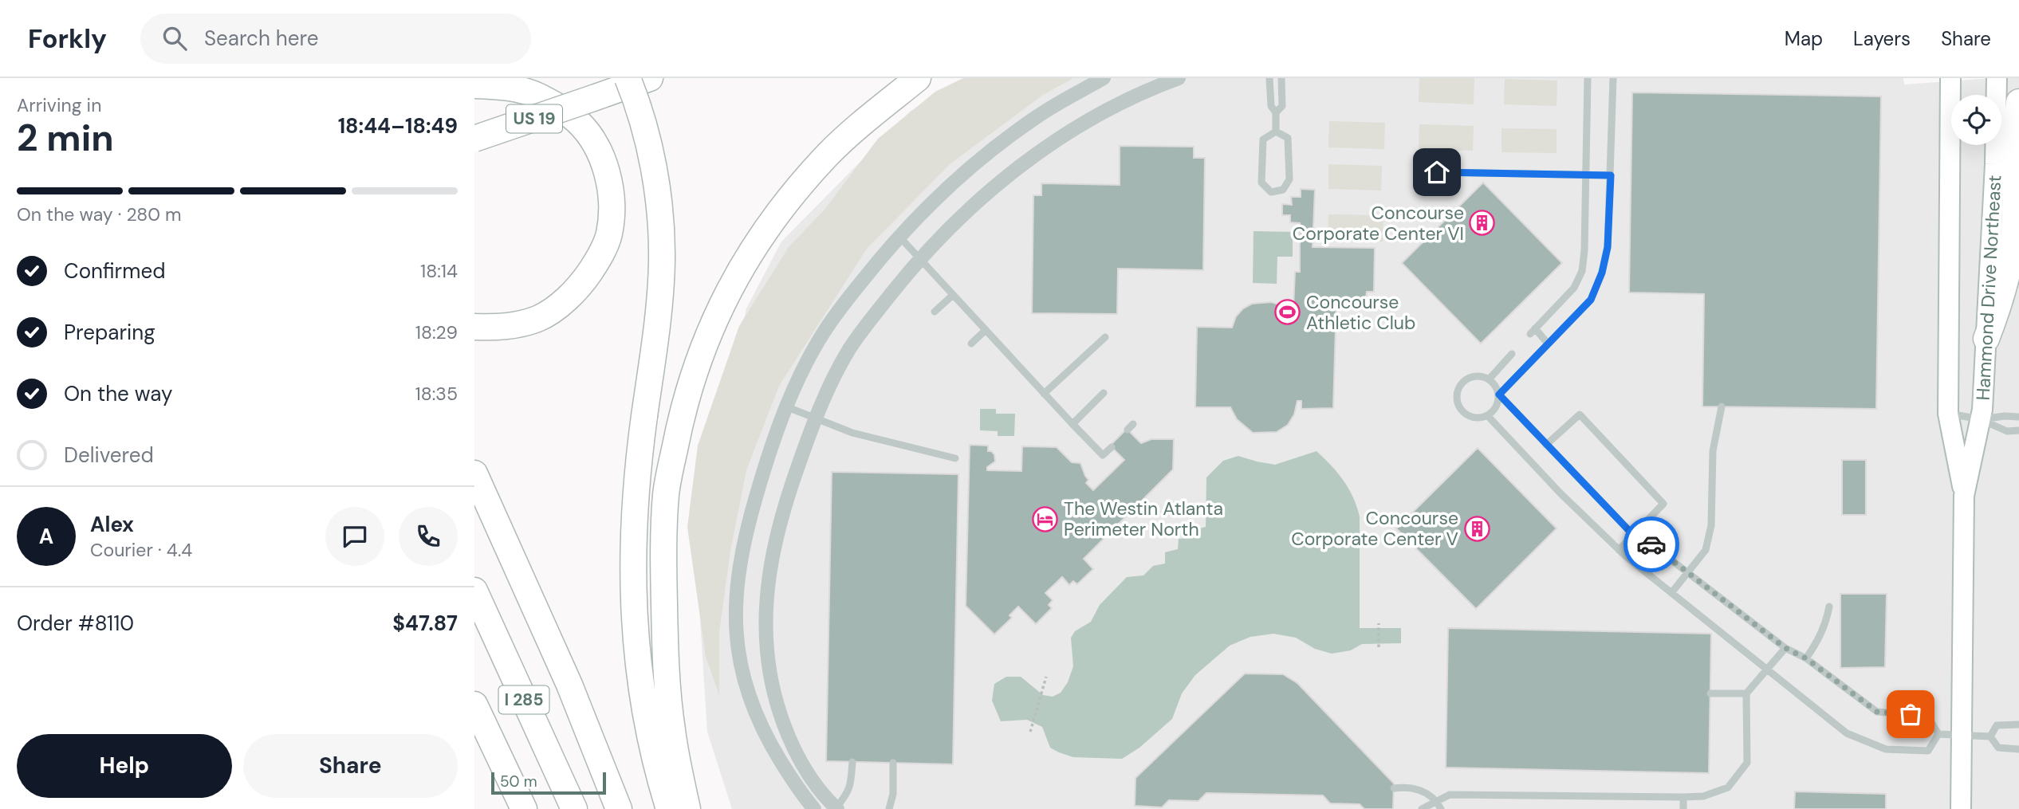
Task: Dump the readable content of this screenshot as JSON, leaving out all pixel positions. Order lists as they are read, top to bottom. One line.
{"streets":{"highway":["US 19","I 285"],"main road":["Hammond Drive Northeast"]},"places":{"building":["Concourse Corporate Center VI","Concourse Corporate Center V"],"sports":["Concourse Athletic Club"],"hotel":["The Westin Atlanta Perimeter North"]},"scale_bar":"50 m","page":{"header":"Forkly","search":"Search here","nav":["Map","Layers","Share"],"heading":["2 min","Arriving in","18:44–18:49"],"panel":["Alex","Courier · 4.4","Order #8110","$47.87"],"bar":"On the way · 280 m","list":[["Confirmed","18:14"],["Preparing","18:29"],["On the way","18:35"],"Delivered"],"round":"A","buttons":["Help","Share"],"scale":"50 m"}}
